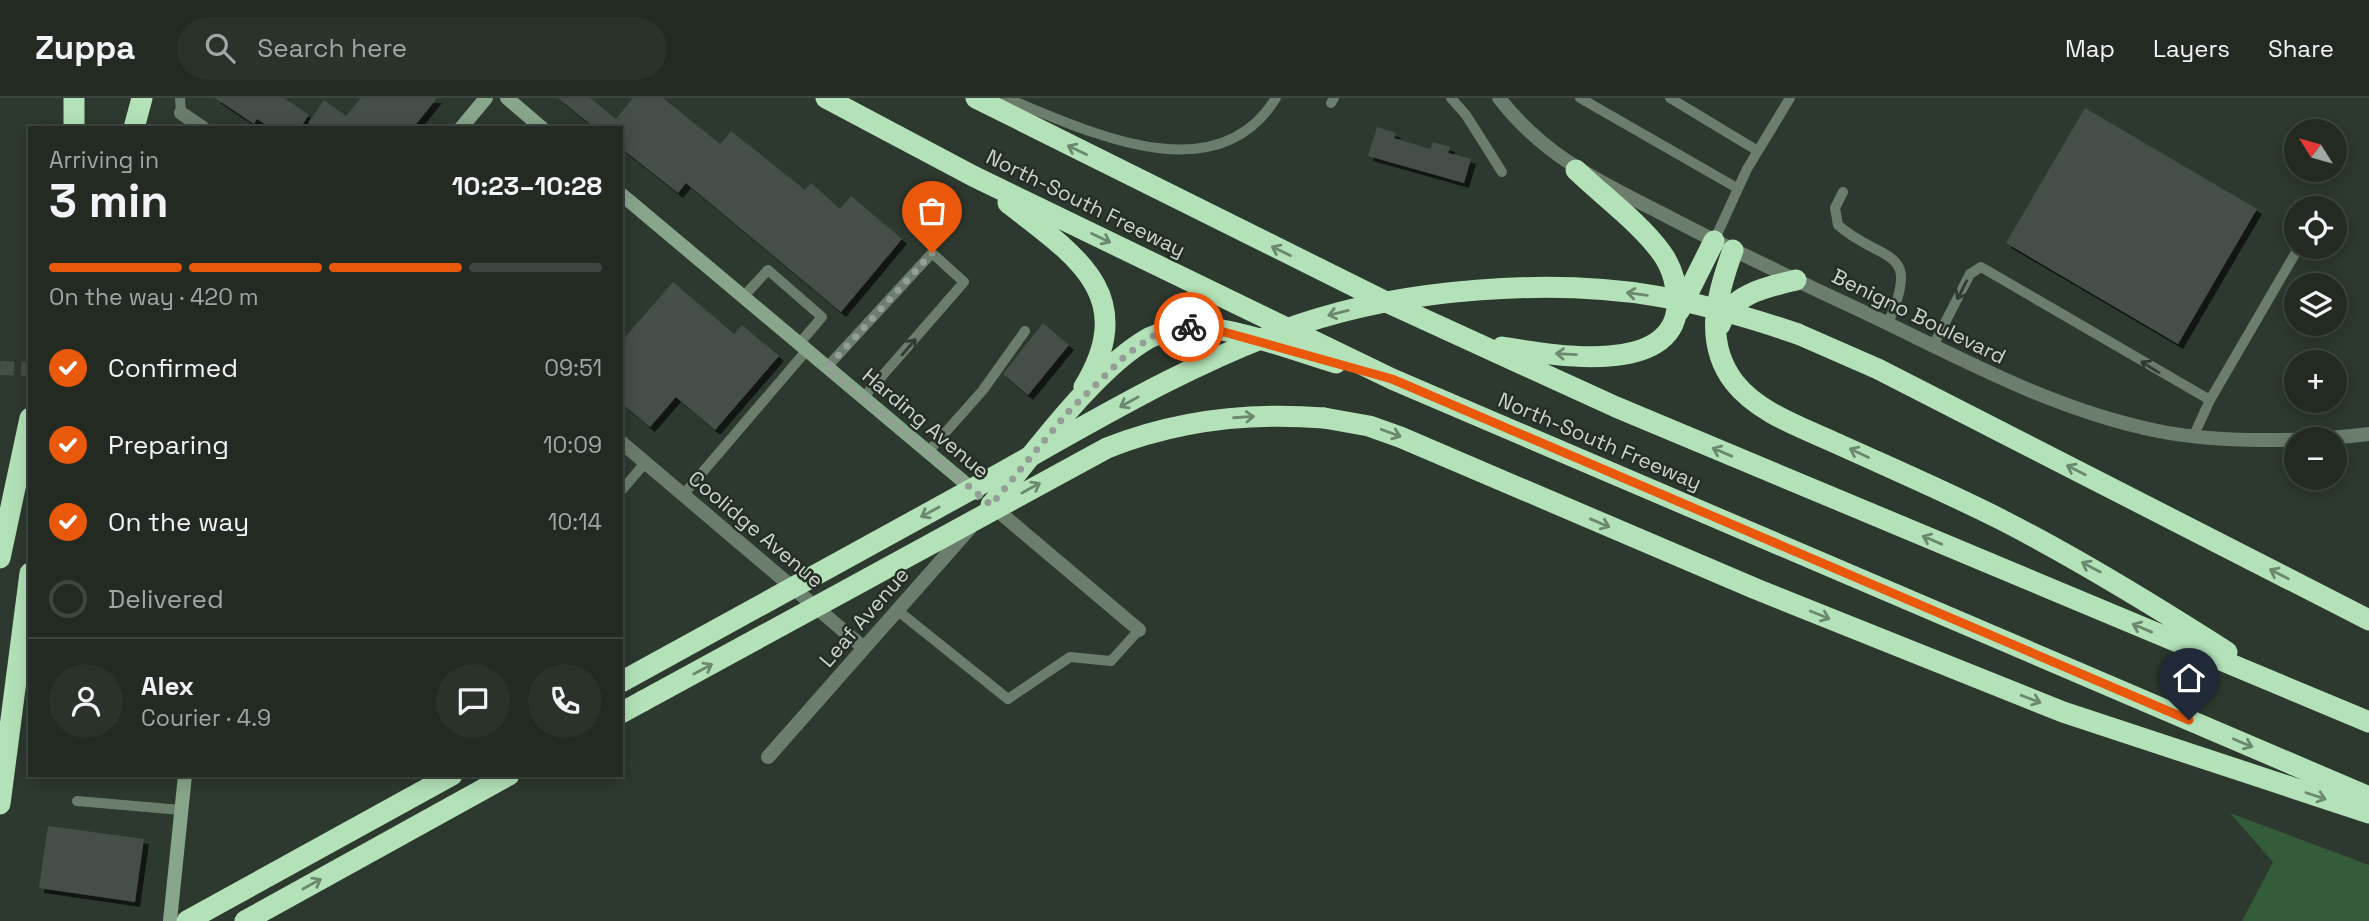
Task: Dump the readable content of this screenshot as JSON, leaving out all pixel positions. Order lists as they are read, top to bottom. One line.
{"streets":{"highway":["North-South Freeway"],"main road":["Harding Avenue"],"street":["Benigno Boulevard","Coolidge Avenue","Leaf Avenue"]},"crossings":[["Harding Avenue","Leaf Avenue"],["Coolidge Avenue","Leaf Avenue"]],"north":"top left","page":{"header":"Zuppa","search":"Search here","nav":["Map","Layers","Share"],"map_buttons":["+","−"],"heading":["3 min","Arriving in","10:23–10:28"],"panel":["Alex","Courier · 4.9"],"bar":"On the way · 420 m","list":[["Confirmed","09:51"],["Preparing","10:09"],["On the way","10:14"],"Delivered"]}}
